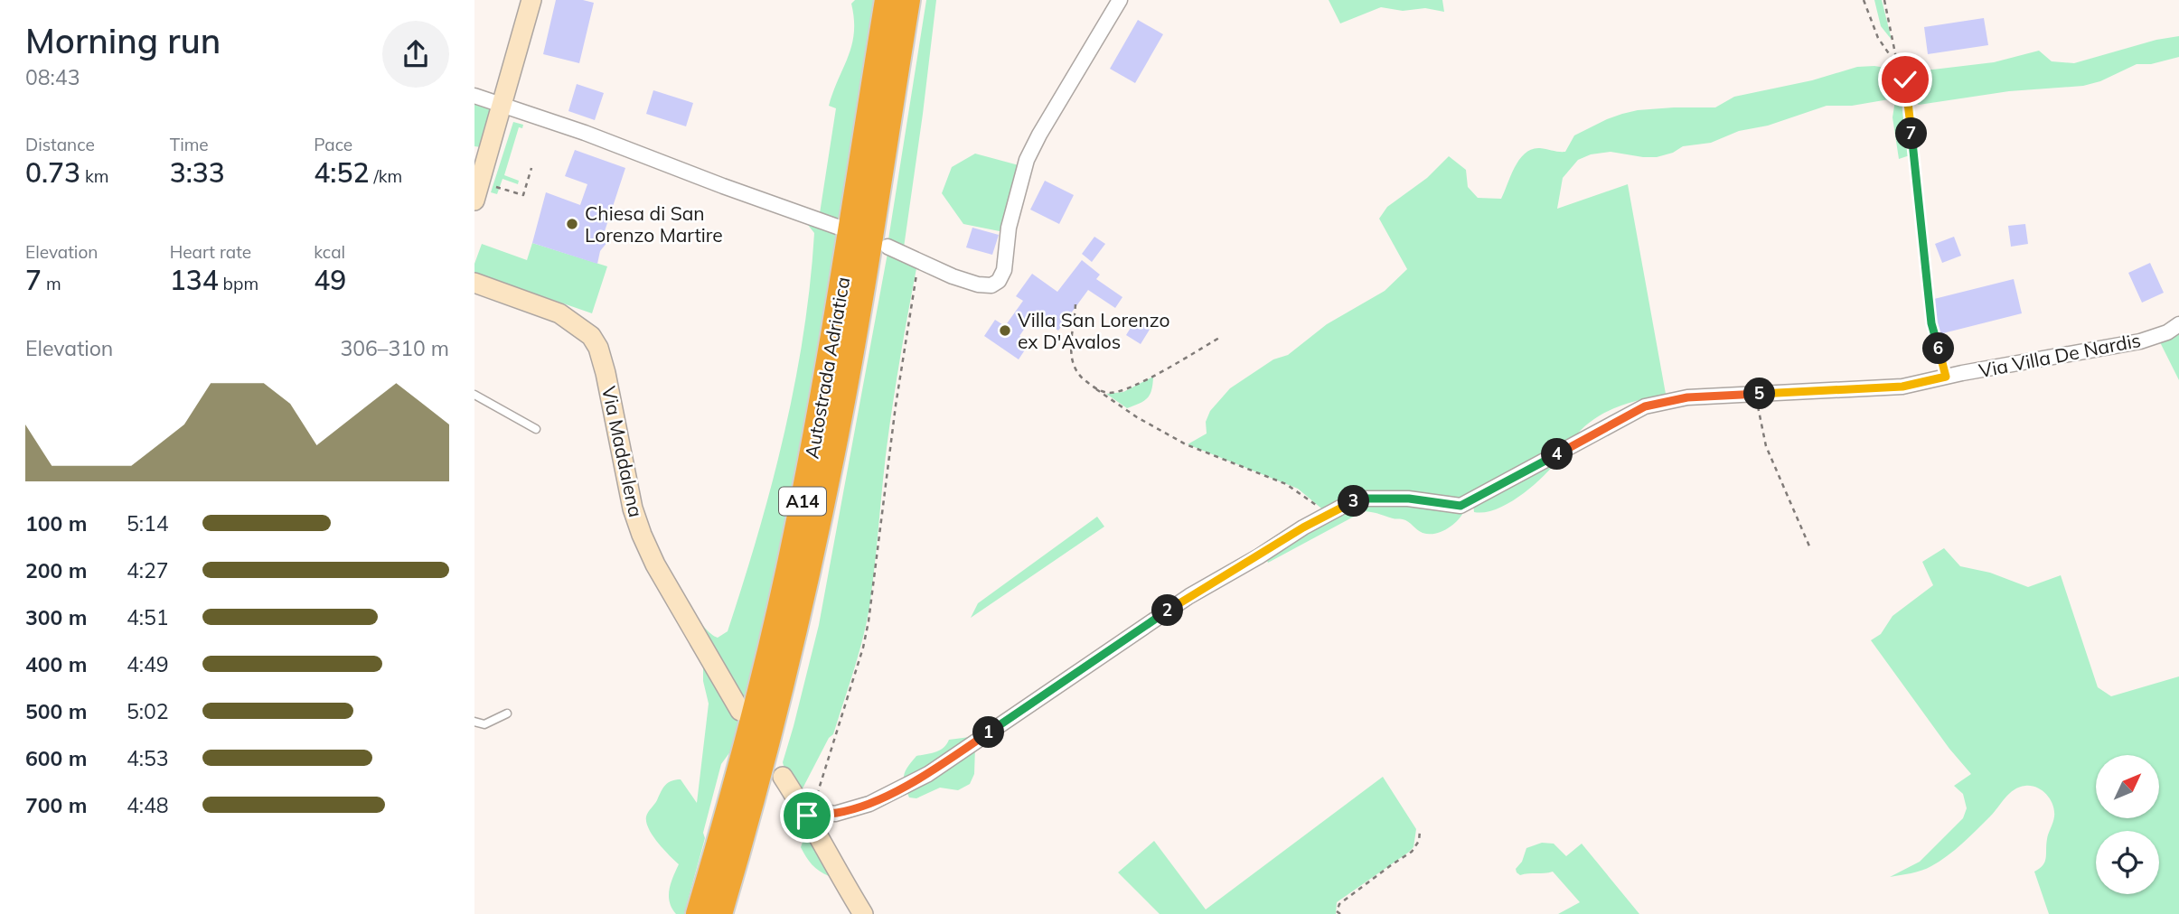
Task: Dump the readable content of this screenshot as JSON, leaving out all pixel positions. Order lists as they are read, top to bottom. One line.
{"streets":{"highway":["Autostrada Adriatica","A14"],"street":["Via Villa De Nardis","Via Maddalena"]},"places":["Chiesa di San Lorenzo Martire","Villa San Lorenzo ex D'Avalos"],"north":"top right","page":{"heading":["Morning run","08:43"],"stats":[["Distance","0.73 km"],["Time","3:33"],["Pace","4:52 /km"],["Elevation","7 m"],["Heart rate","134 bpm"],["kcal","49"]],"pins":["7","6","5","4","3","2","1"],"chart":["Elevation","306–310 m"],"list":[{"name":"100 m","note":"5:14"},{"name":"200 m","note":"4:27"},{"name":"300 m","note":"4:51"},{"name":"400 m","note":"4:49"},{"name":"500 m","note":"5:02"},{"name":"600 m","note":"4:53"},{"name":"700 m","note":"4:48"}]}}
